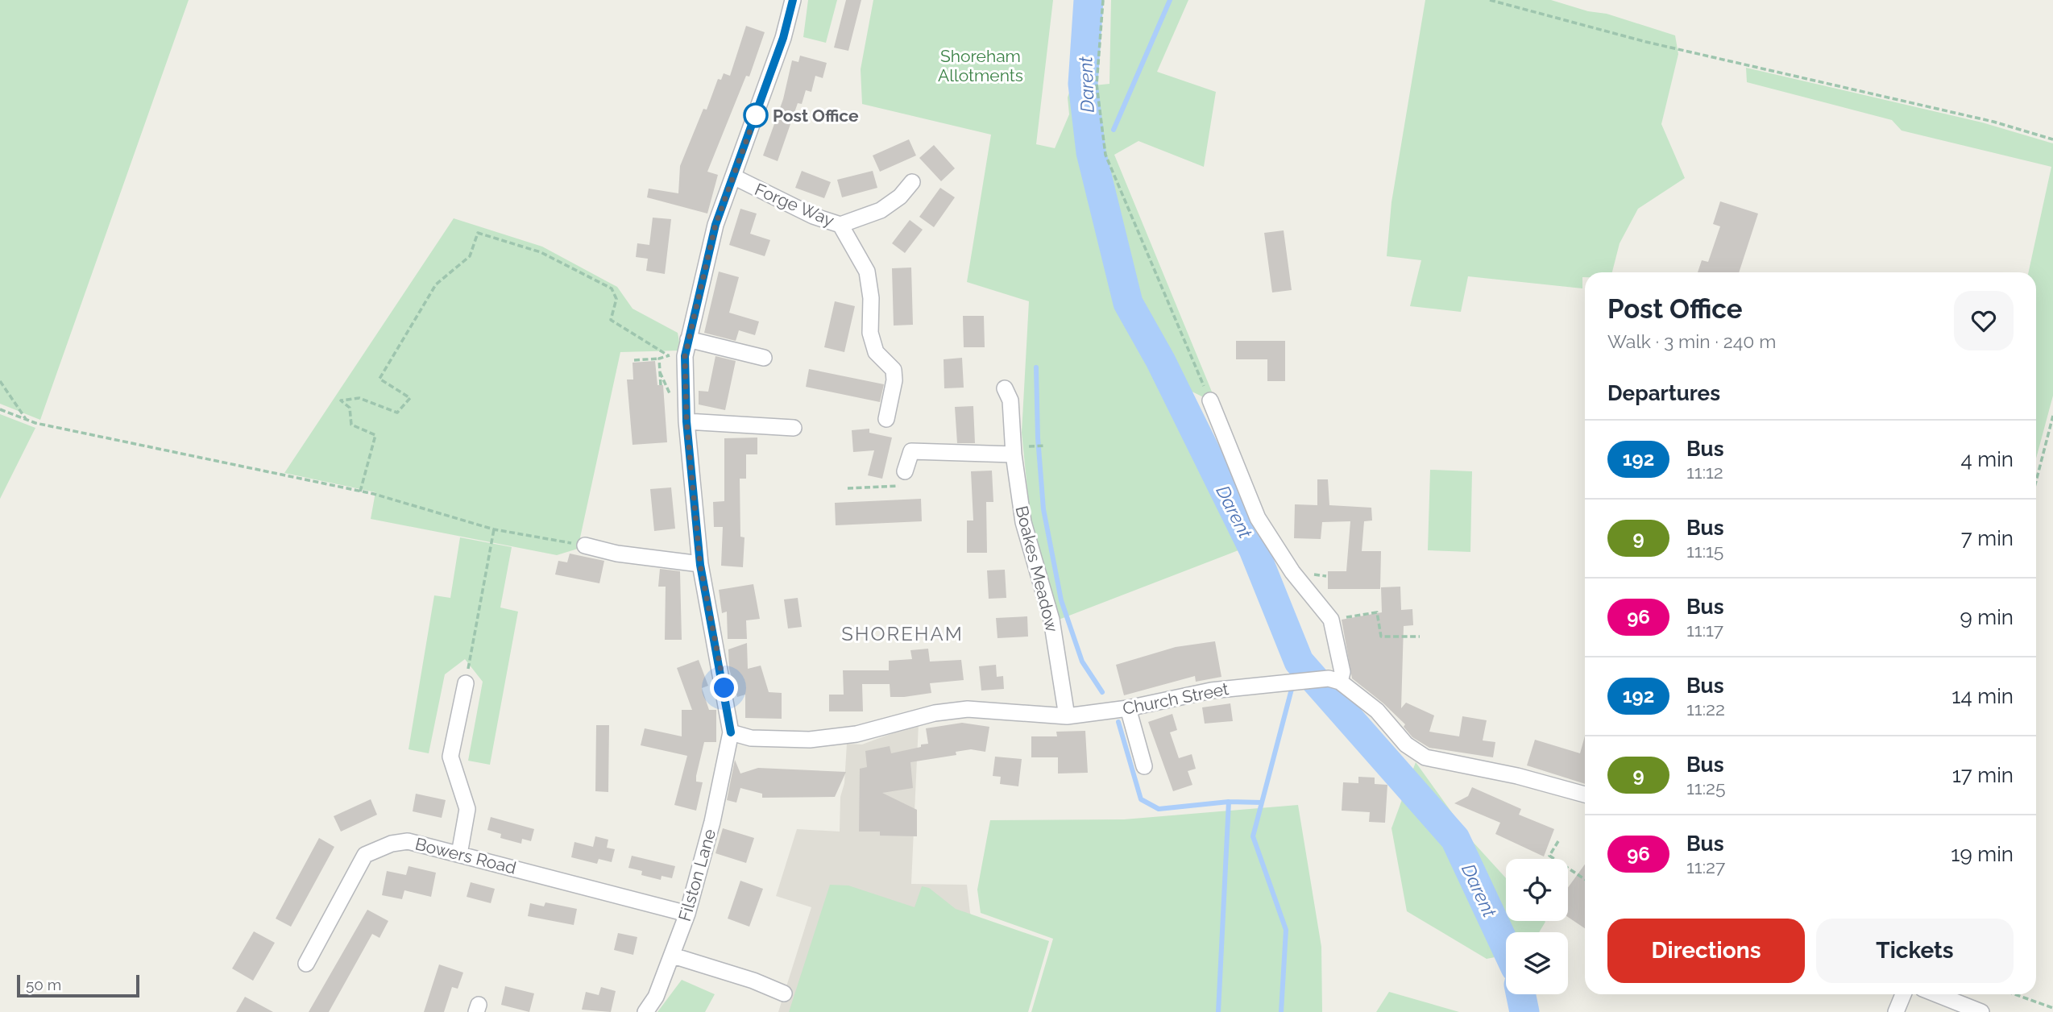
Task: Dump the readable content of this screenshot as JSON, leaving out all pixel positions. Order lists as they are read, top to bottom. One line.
{"streets":{"street":["Forge Way","Boakes Meadow","Church Street","Bowers Road","Filston Lane"]},"crossings":[["Boakes Meadow","Church Street"],["Church Street","Filston Lane"],["Bowers Road","Filston Lane"]],"districts":["SHOREHAM"],"water":["Darent"],"parks":["Shoreham Allotments"],"places":["Post Office"],"lines":["bus line 192"],"scale_bar":"50 m","page":{"heading":[["Post Office","Walk · 3 min · 240 m"],"Departures"],"list":[{"mark":"192","name":"Bus","note":"11:12","value":"4 min"},{"mark":"9","name":"Bus","note":"11:15","value":"7 min"},{"mark":"96","name":"Bus","note":"11:17","value":"9 min"},{"mark":"192","name":"Bus","note":"11:22","value":"14 min"},{"mark":"9","name":"Bus","note":"11:25","value":"17 min"},{"mark":"96","name":"Bus","note":"11:27","value":"19 min"}],"buttons":["Directions","Tickets"],"scale":"50 m"}}
